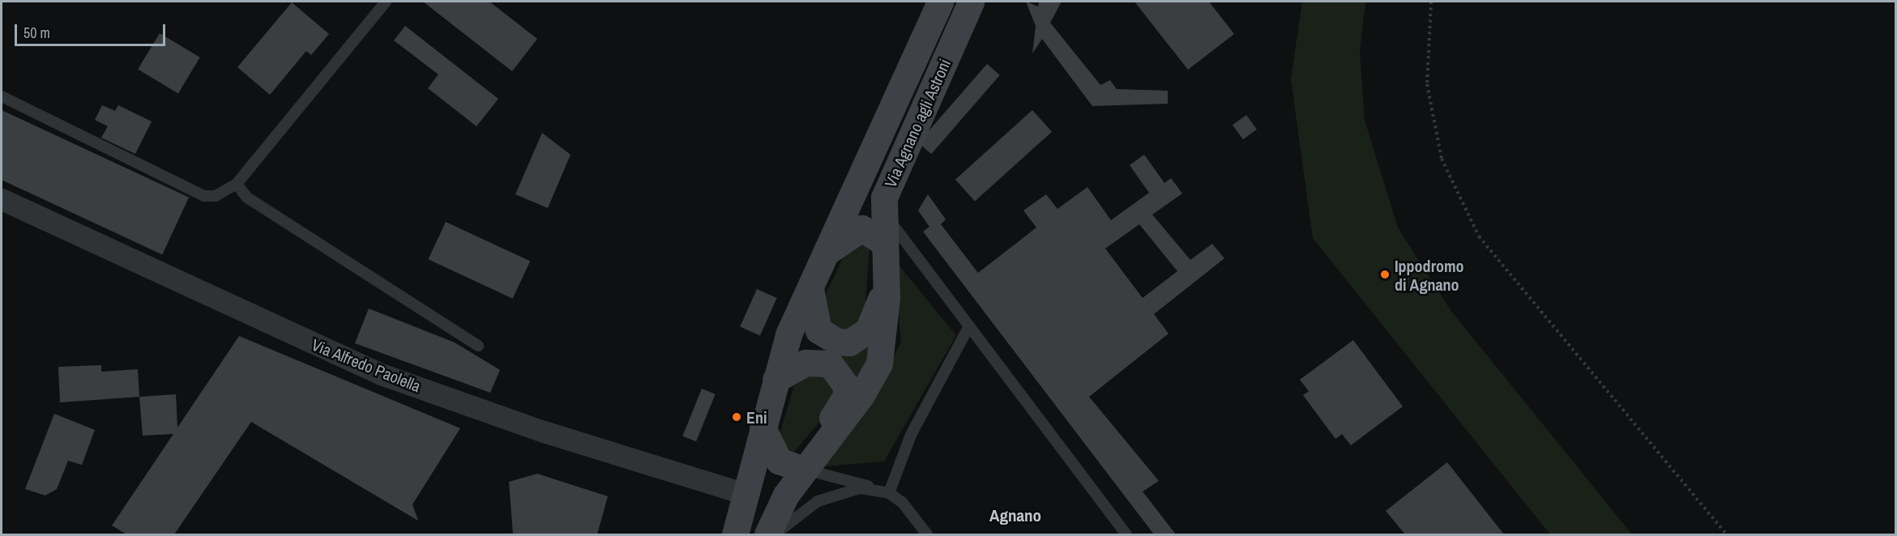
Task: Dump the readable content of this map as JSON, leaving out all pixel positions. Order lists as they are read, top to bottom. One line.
{"streets":{"main road":["Via Agnano agli Astroni"],"street":["Via Alfredo Paolella"]},"crossings":[["Via Agnano agli Astroni","Via Alfredo Paolella"]],"districts":["Agnano"],"places":["Ippodromo di Agnano","Eni"],"scale_bar":"50 m"}
